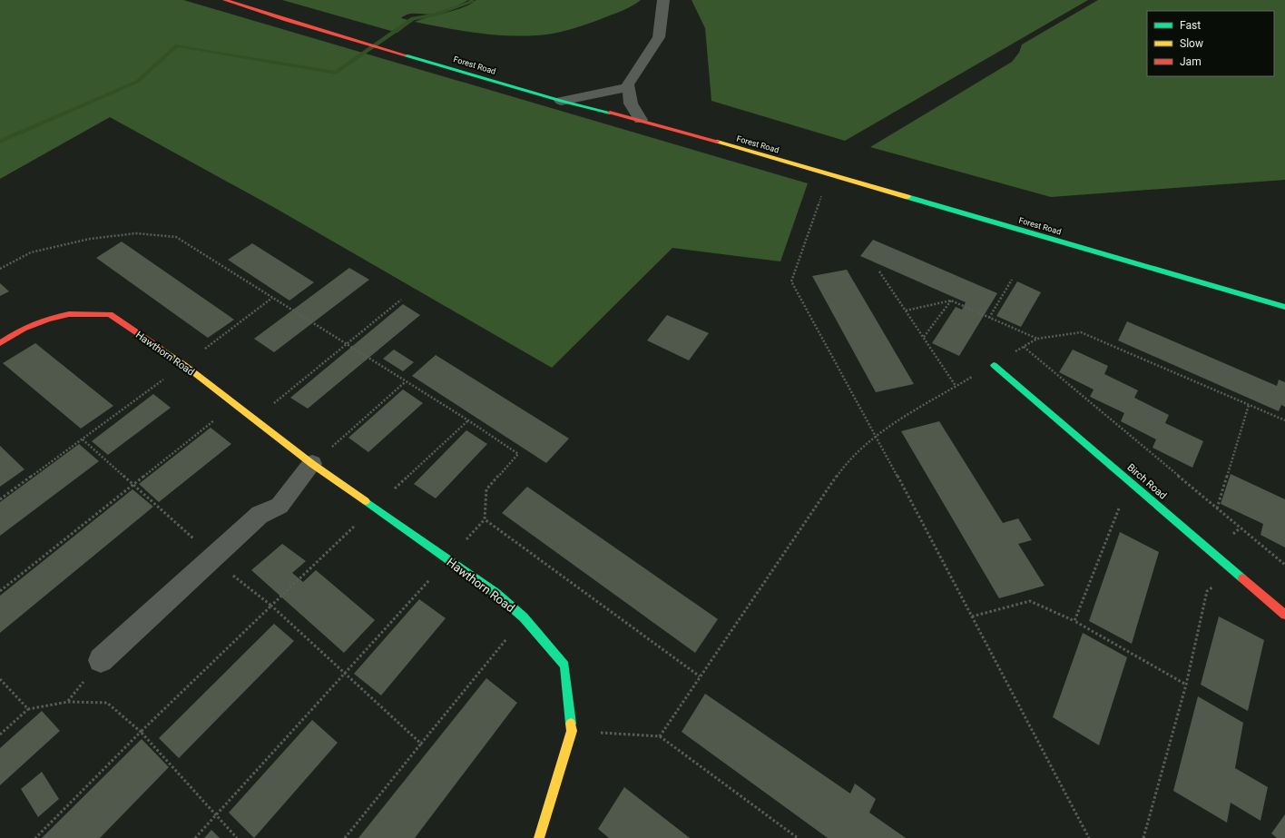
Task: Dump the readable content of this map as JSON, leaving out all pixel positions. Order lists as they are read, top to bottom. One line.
{"streets":{"street":["Forest Road","Hawthorn Road","Birch Road"]},"legend":["Fast","Slow","Jam"]}
